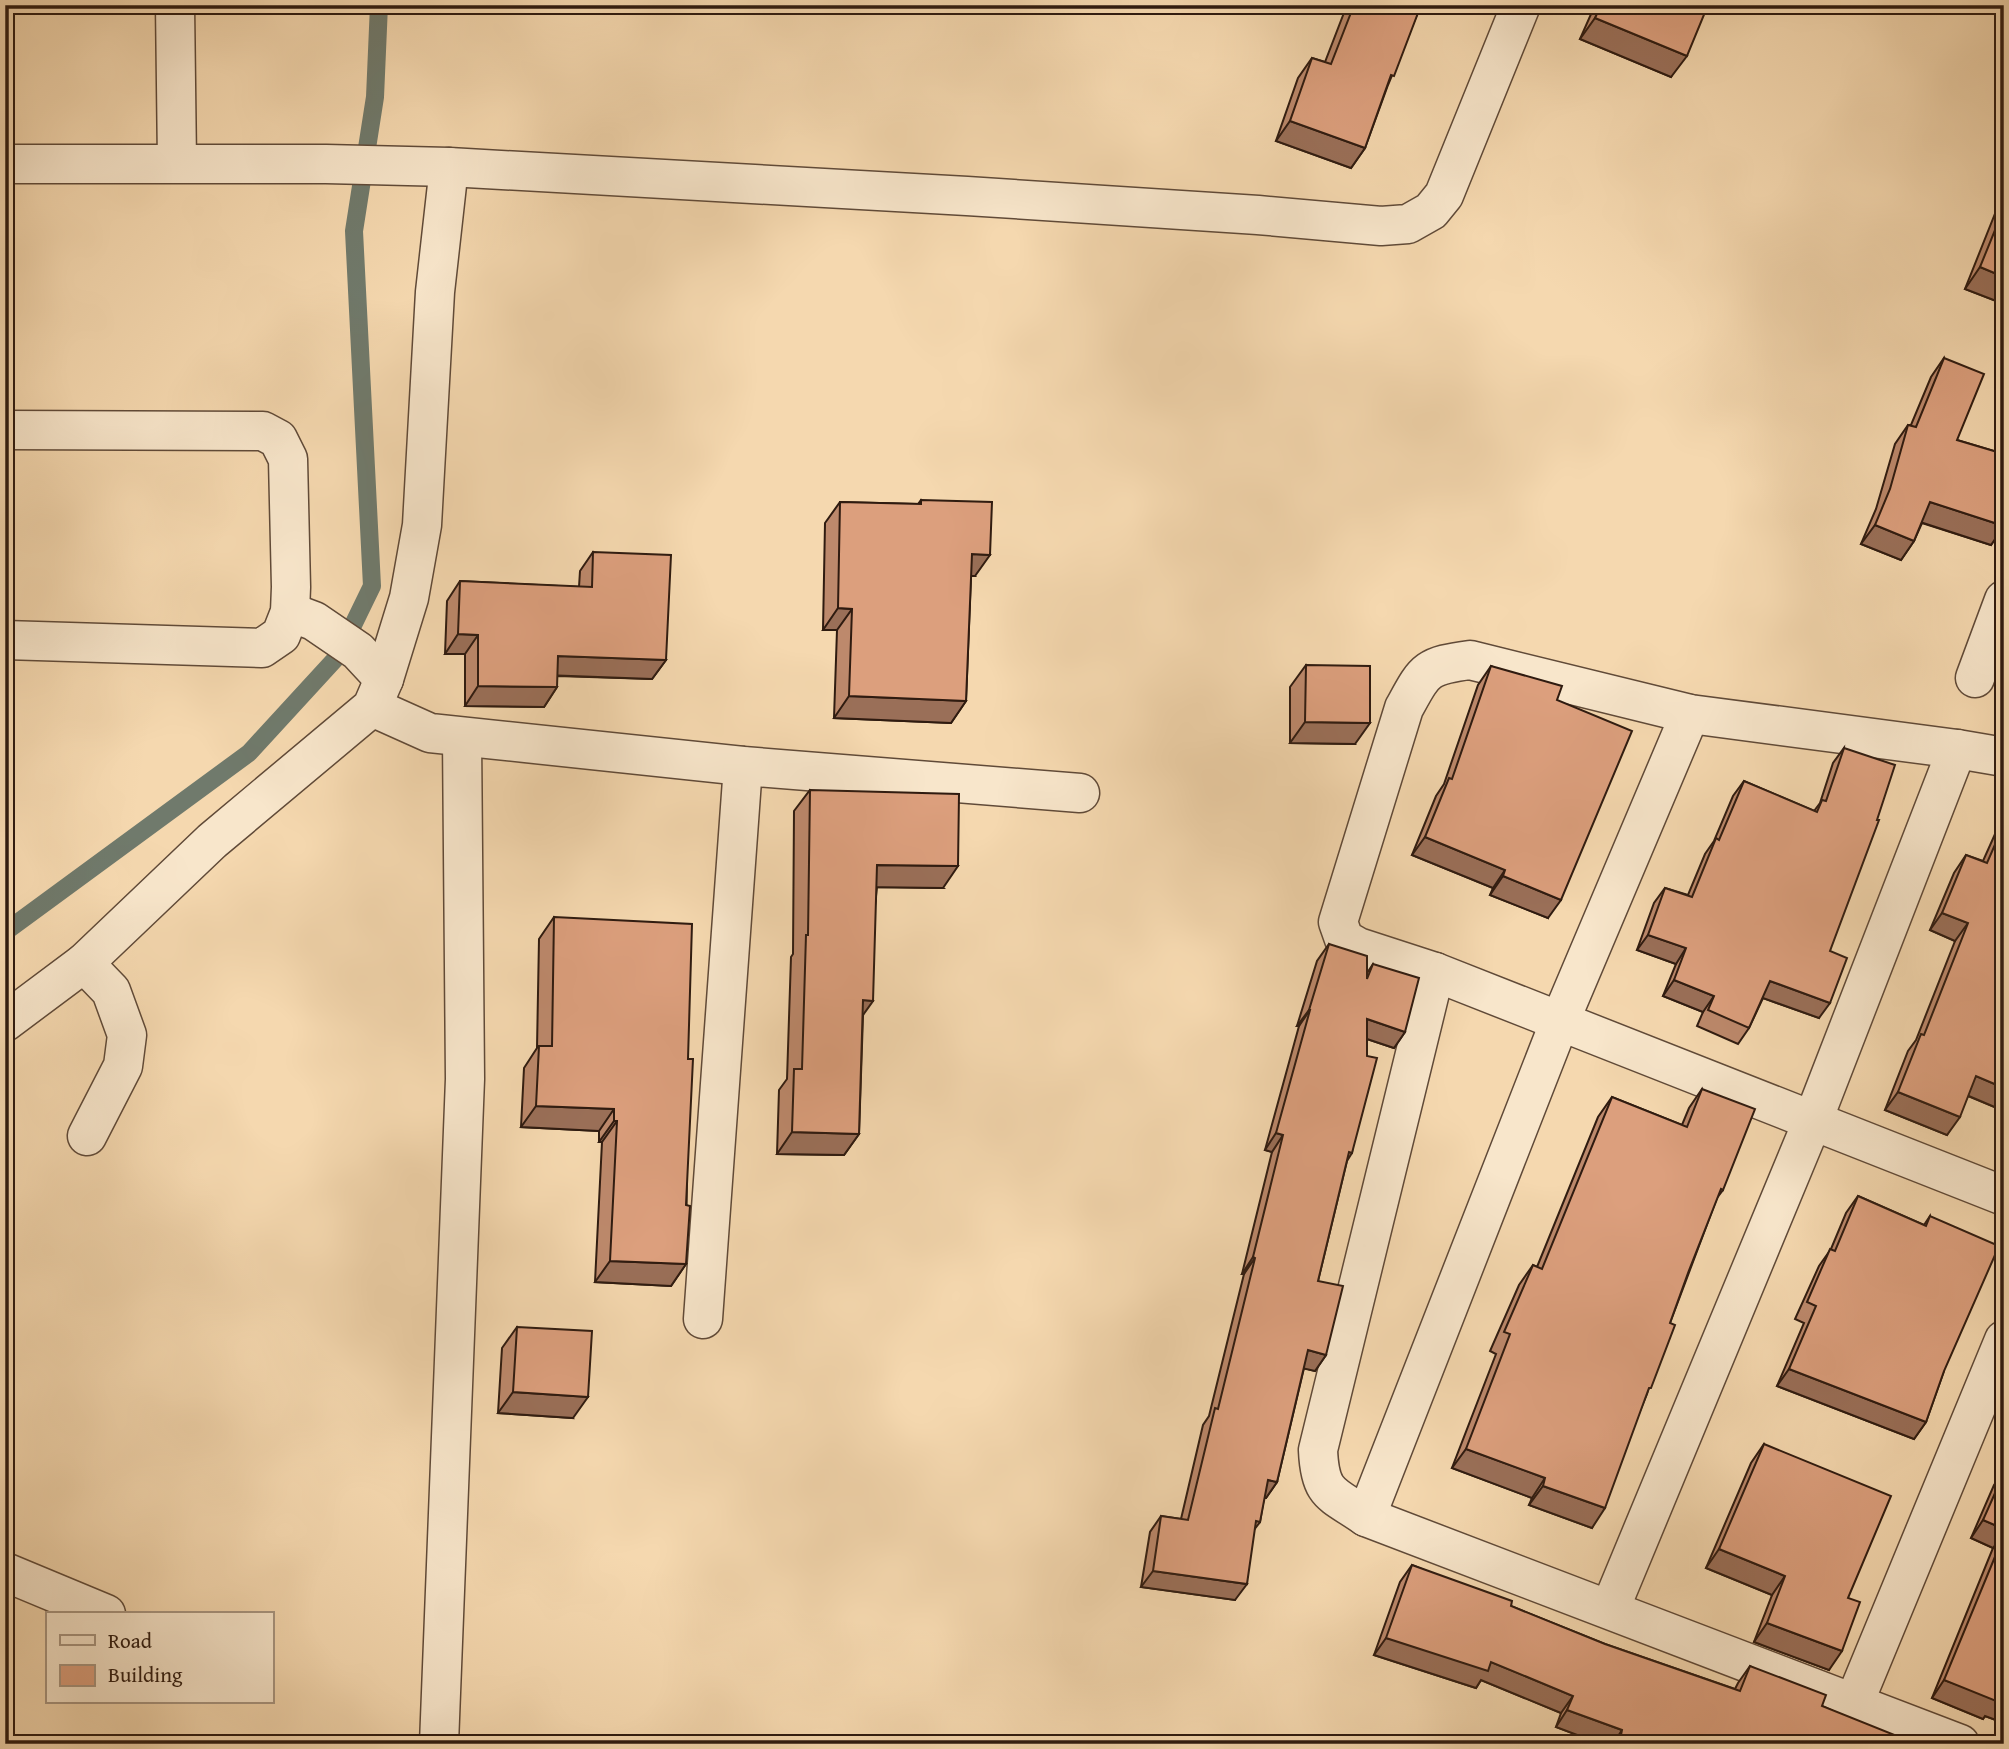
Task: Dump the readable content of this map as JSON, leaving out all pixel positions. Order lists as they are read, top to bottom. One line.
{"legend":["Road","Building"]}
